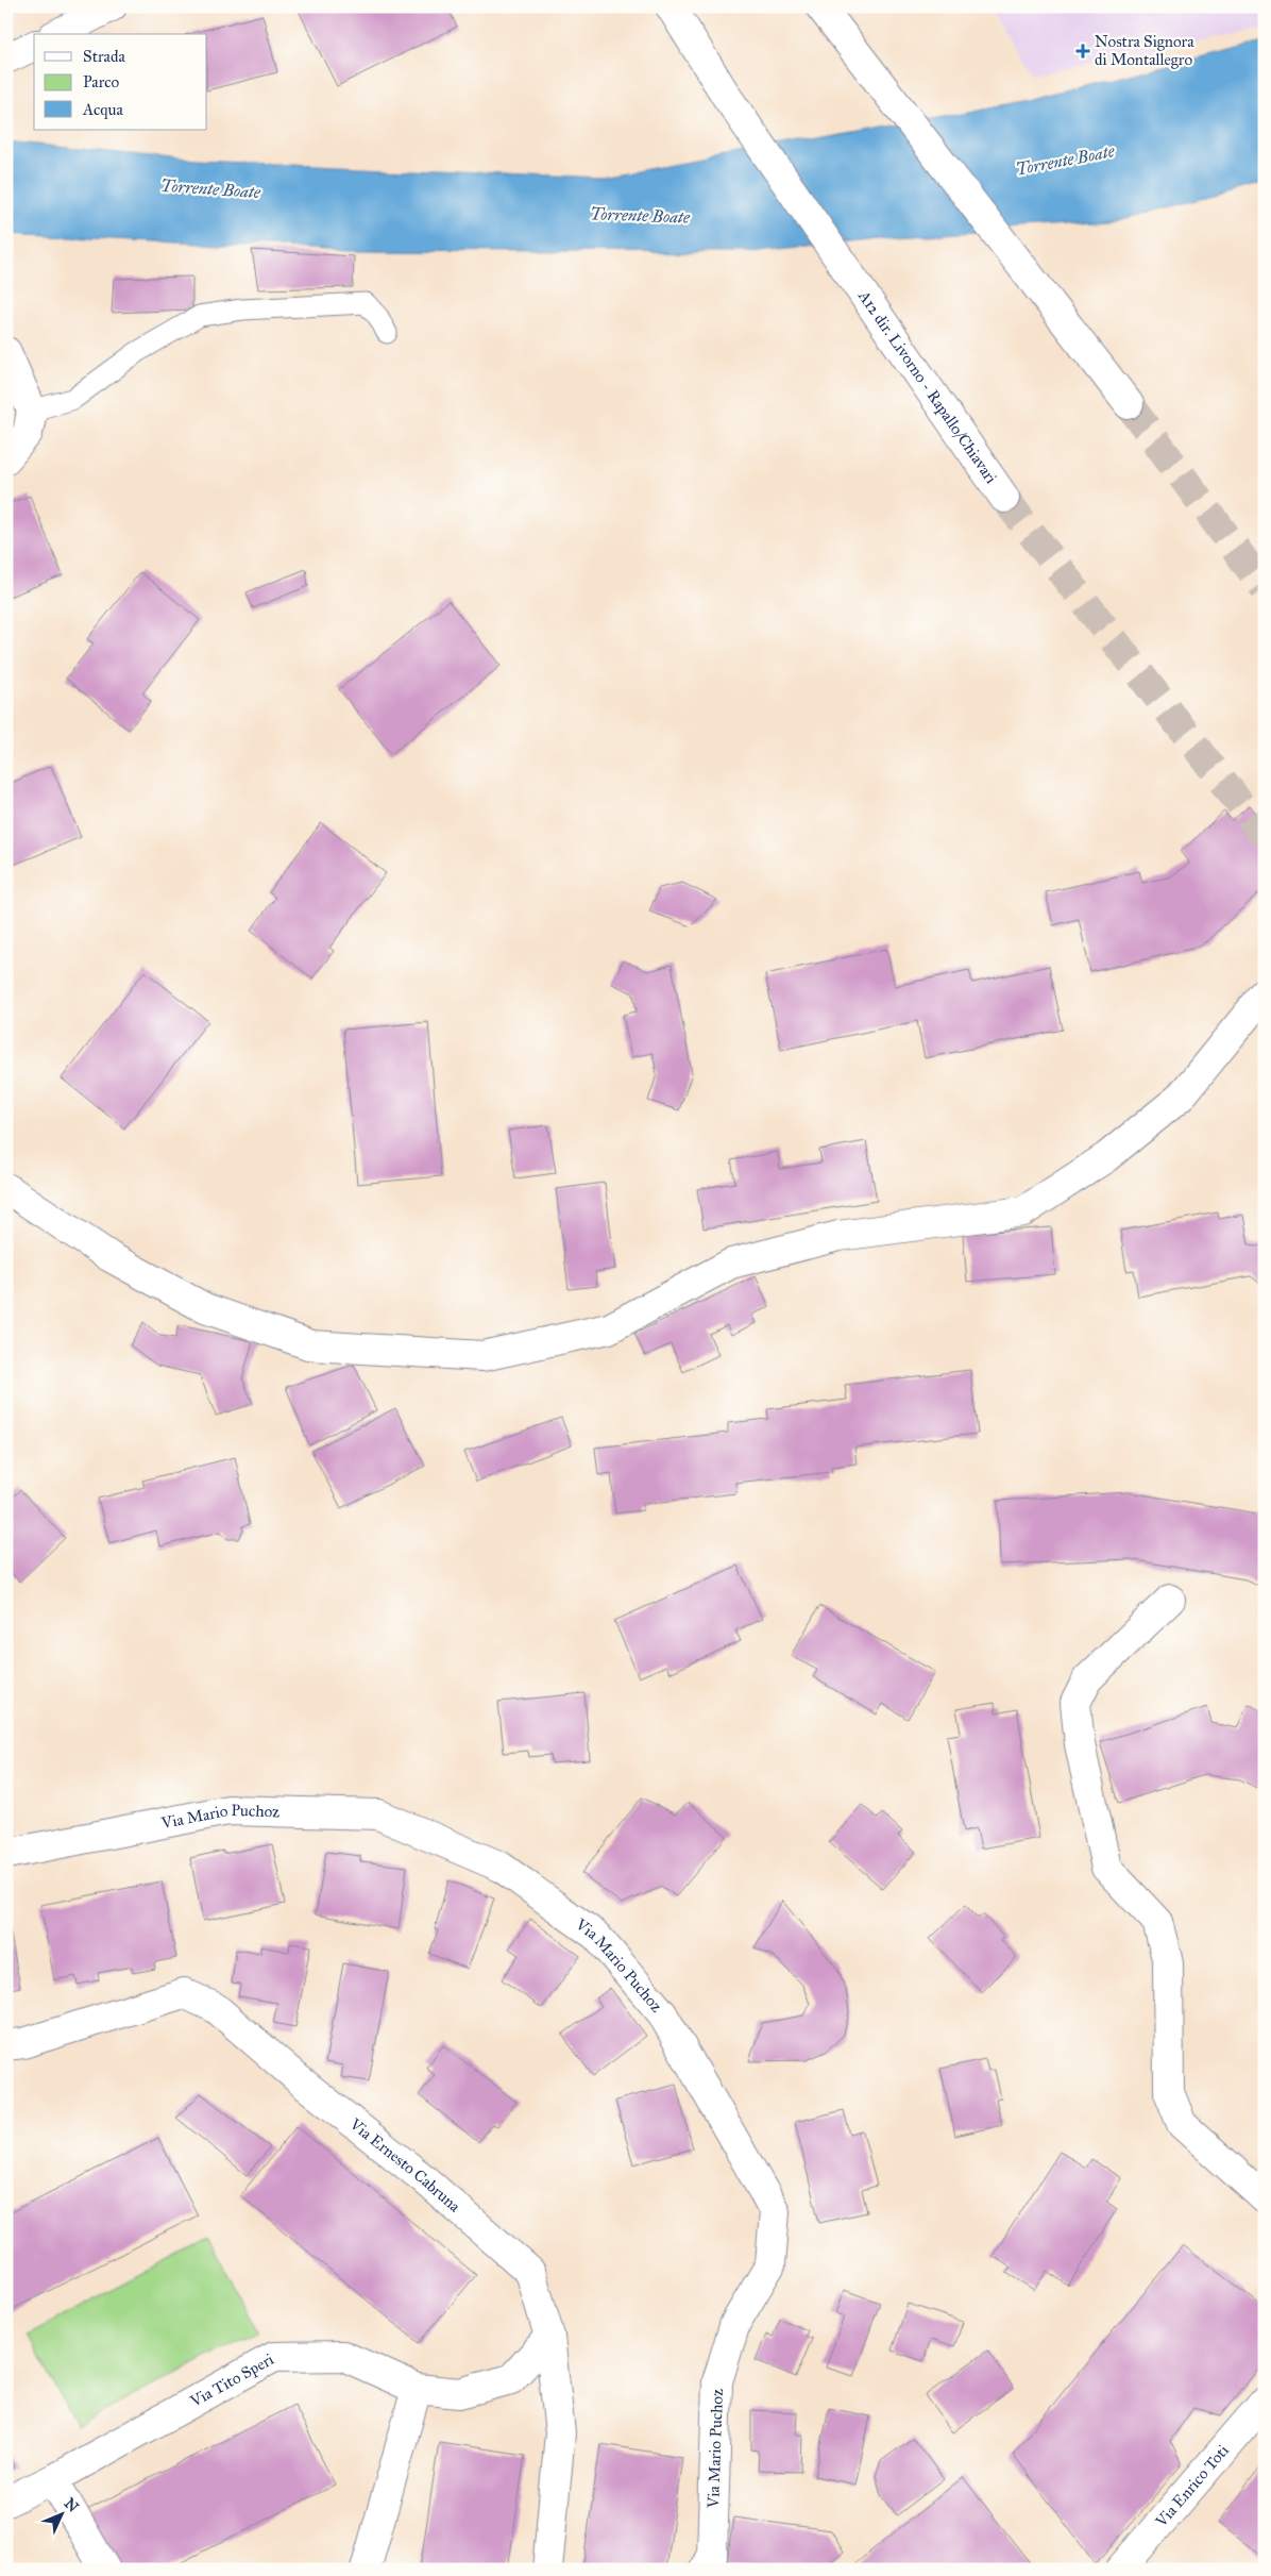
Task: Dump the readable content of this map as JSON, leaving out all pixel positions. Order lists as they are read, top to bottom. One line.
{"streets":{"main road":["A12 dir. Livorno - Rapallo/Chiavari","Via Mario Puchoz","Via Ernesto Cabruna","Via Tito Speri","Via Enrico Toti"]},"crossings":[["Via Ernesto Cabruna","Via Tito Speri"]],"water":["Torrente Boate"],"places":{"health":["Nostra Signora di Montallegro"]},"legend":["Strada","Parco","Acqua"],"north":"top right"}
